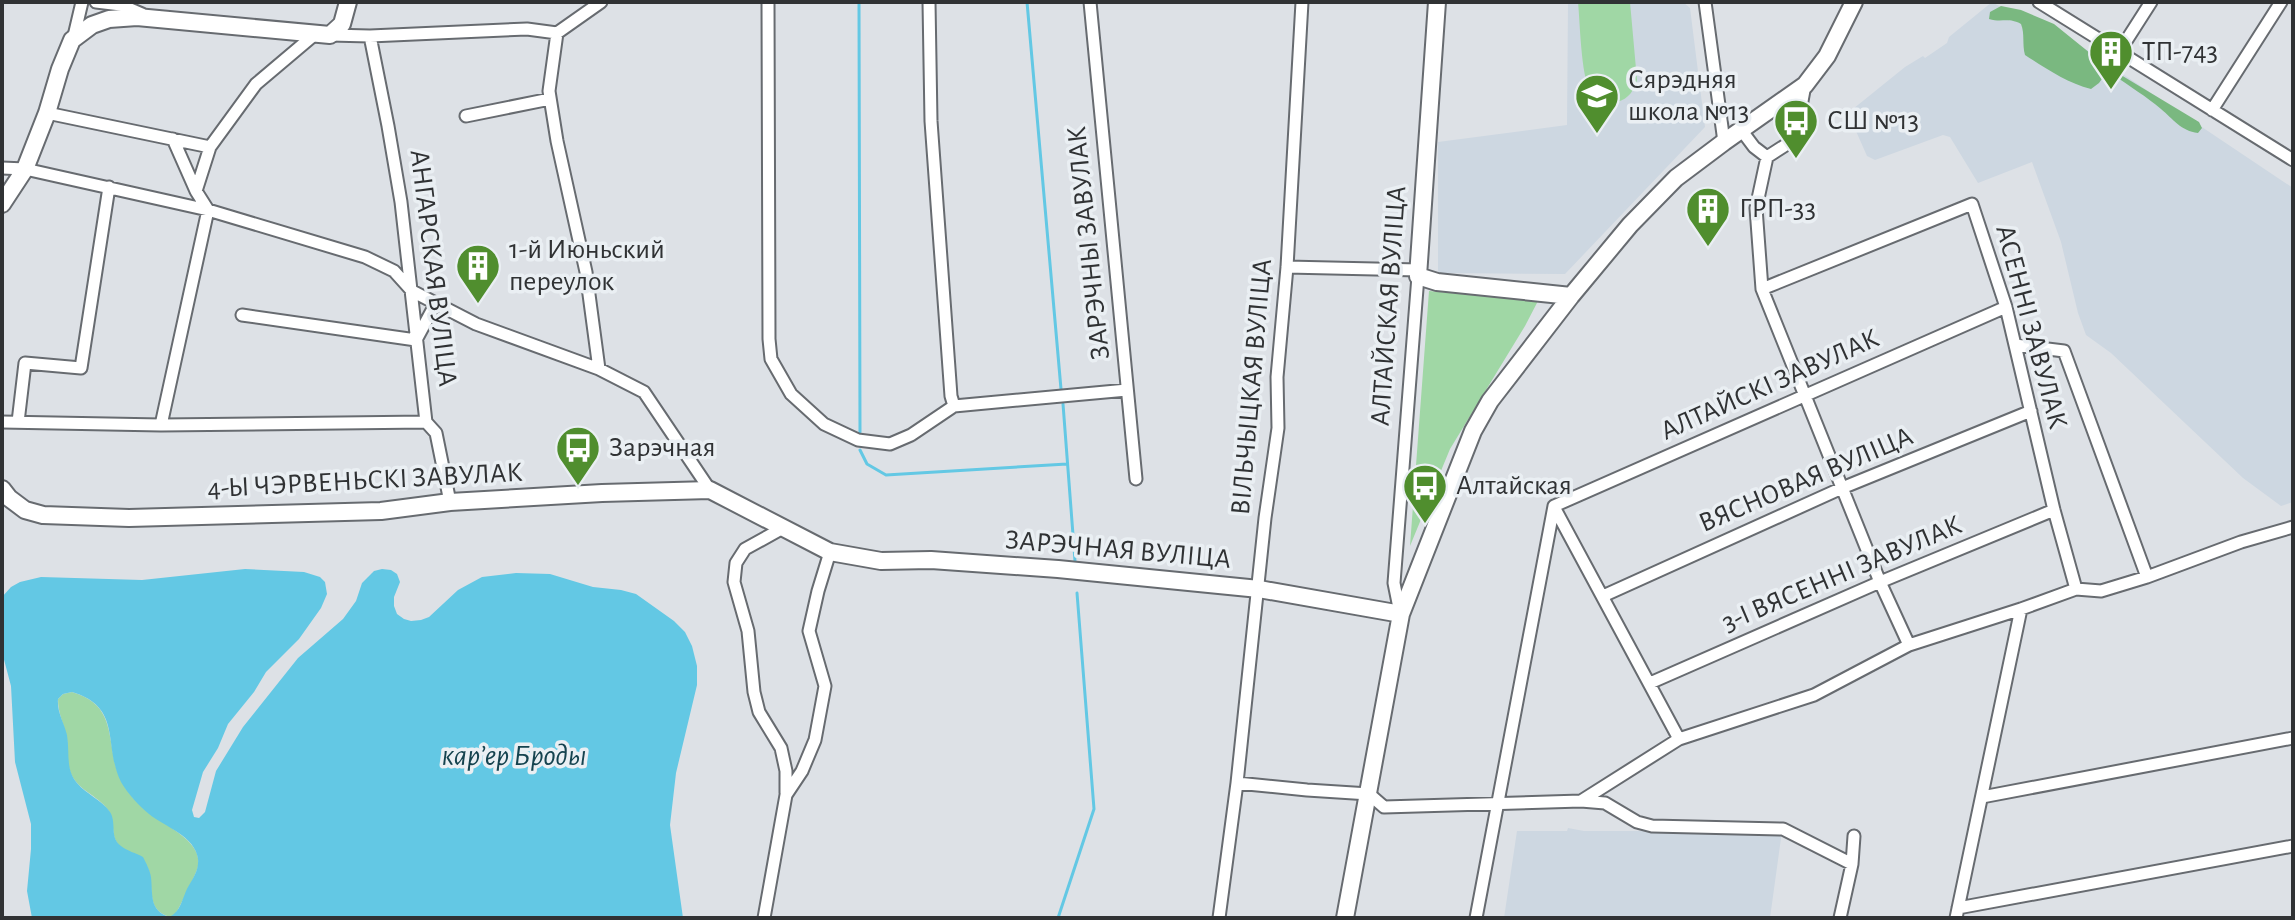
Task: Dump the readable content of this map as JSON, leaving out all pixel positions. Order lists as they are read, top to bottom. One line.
{"streets":{"street":["ЗАРЭЧНЫ ЗАВУЛАК","АНГАРСКАЯ ВУЛІЦА","АЛТАЙСКАЯ ВУЛІЦА","АСЕННІ ЗАВУЛАК","АЛТАЙСКІ ЗАВУЛАК","ВІЛЬЧЫЦКАЯ ВУЛІЦА","ВЯСНОВАЯ ВУЛІЦА","4-Ы ЧЭРВЕНЬСКІ ЗАВУЛАК","ЗАРЭЧНАЯ ВУЛІЦА","3-І ВЯСЕННІ ЗАВУЛАК"]},"crossings":[["АНГАРСКАЯ ВУЛІЦА","4-Ы ЧЭРВЕНЬСКІ ЗАВУЛАК"],["АНГАРСКАЯ ВУЛІЦА","ЗАРЭЧНАЯ ВУЛІЦА"],["АЛТАЙСКАЯ ВУЛІЦА","ЗАРЭЧНАЯ ВУЛІЦА"],["АСЕННІ ЗАВУЛАК","АЛТАЙСКІ ЗАВУЛАК"],["АСЕННІ ЗАВУЛАК","ВЯСНОВАЯ ВУЛІЦА"],["АСЕННІ ЗАВУЛАК","3-І ВЯСЕННІ ЗАВУЛАК"],["ВІЛЬЧЫЦКАЯ ВУЛІЦА","ЗАРЭЧНАЯ ВУЛІЦА"],["4-Ы ЧЭРВЕНЬСКІ ЗАВУЛАК","ЗАРЭЧНАЯ ВУЛІЦА"]],"water":["карʼер Броды"],"places":{"building":["ТП-743","ГРП-33","1-й Июньский переулок"],"school or university":["Сярэдняя школа №13"],"bus stop":["СШ №13","Зарэчная","Алтайская"]}}
